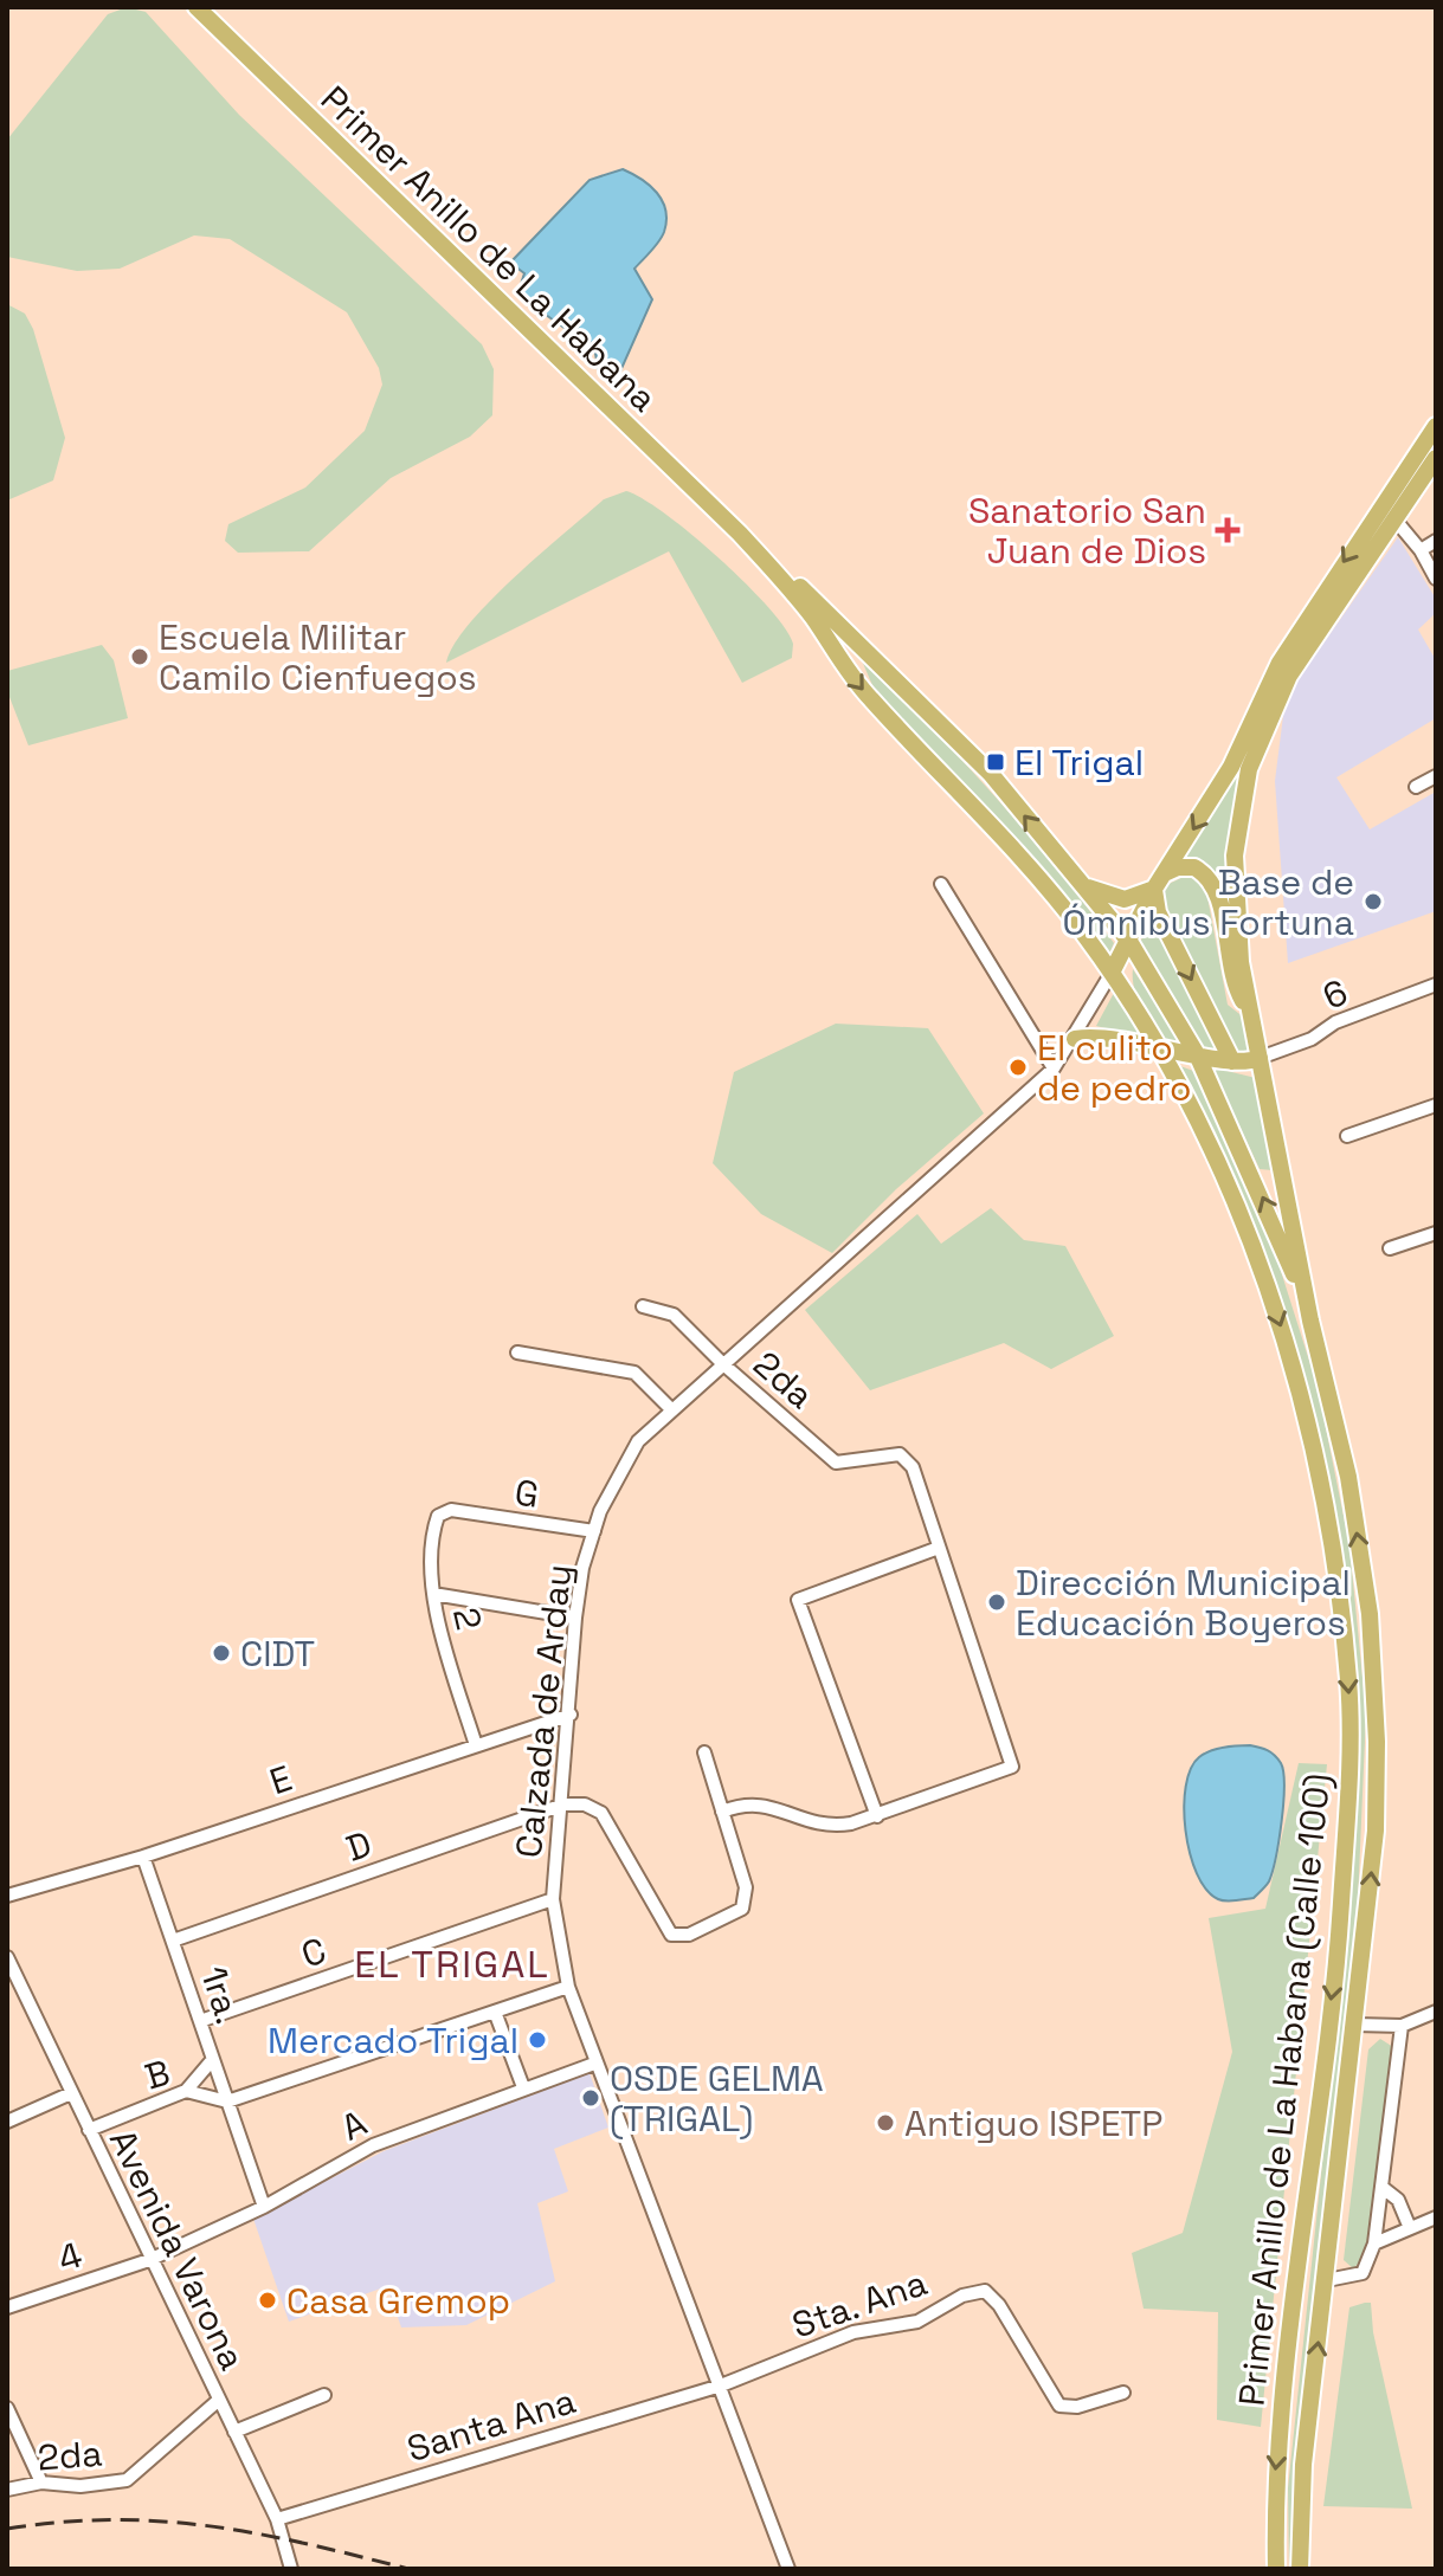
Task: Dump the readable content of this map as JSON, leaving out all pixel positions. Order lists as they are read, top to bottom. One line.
{"streets":{"highway":["Primer Anillo de La Habana","Primer Anillo de La Habana (Calle 100)"],"street":["6","2da","G","2","Calzada de Arday","E","D","C","1ra.","B","A","Avenida Varona","4","Sta. Ana","Santa Ana"]},"crossings":[["Primer Anillo de La Habana","Calzada de Arday"],["Primer Anillo de La Habana","Primer Anillo de La Habana (Calle 100)"],["2da","Calzada de Arday"],["2da","Avenida Varona"],["G","2"],["G","Calzada de Arday"],["2","E"],["Calzada de Arday","E"],["Calzada de Arday","D"],["Calzada de Arday","C"],["Calzada de Arday","B"],["Calzada de Arday","A"],["Calzada de Arday","Sta. Ana"],["Calzada de Arday","Santa Ana"],["E","1ra."],["D","1ra."],["C","1ra."],["1ra.","B"],["1ra.","A"],["B","Avenida Varona"],["A","Avenida Varona"],["A","4"],["Avenida Varona","4"],["Avenida Varona","Santa Ana"],["Sta. Ana","Santa Ana"]],"districts":["EL TRIGAL"],"places":{"health":["Sanatorio San Juan de Dios"],"other":["Escuela Militar Camilo Cienfuegos","Base de Ómnibus Fortuna","El culito de pedro","Dirección Municipal Educación Boyeros","CIDT","Mercado Trigal","OSDE GELMA (TRIGAL)","Antiguo ISPETP","Casa Gremop"],"transit":["El Trigal"]}}
